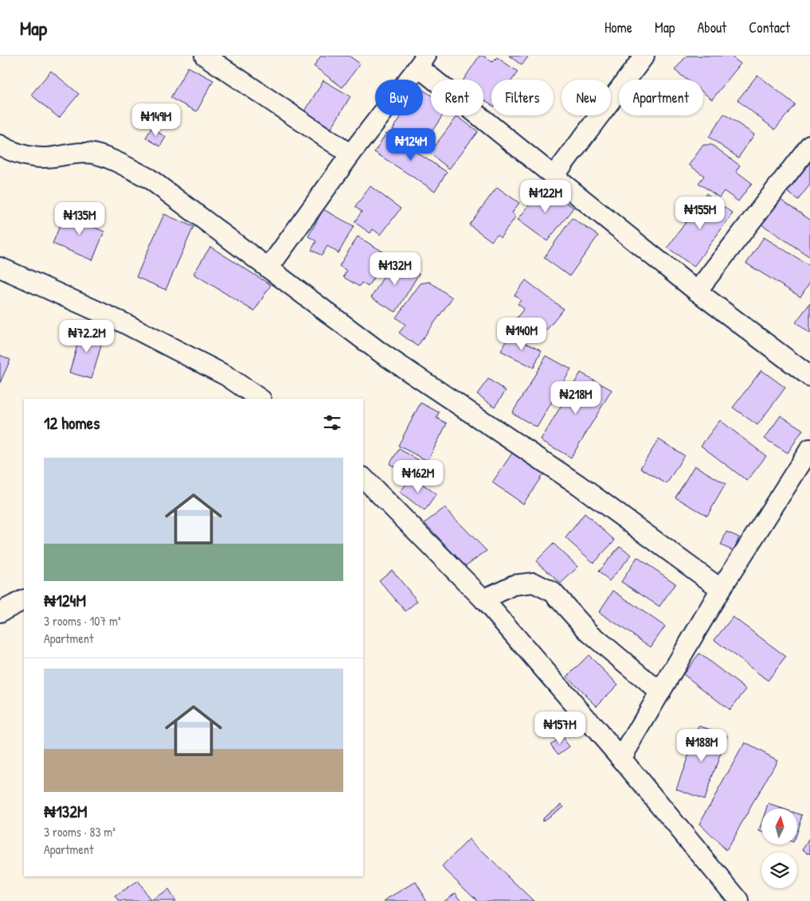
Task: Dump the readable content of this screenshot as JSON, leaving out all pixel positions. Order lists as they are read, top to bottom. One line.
{"north":"top","page":{"header":"Map","nav":["Home","Map","About","Contact"],"chip":["Buy","Rent","Filters","New","Apartment"],"price":["₦149M","₦124M","₦122M","₦155M","₦135M","₦132M","₦140M","₦72.2M","₦218M","₦162M","₦157M","₦188M"],"heading":"12 homes","list":[{"name":"₦124M","note":"3 rooms · 107 m² · Apartment"},{"name":"₦132M","note":"3 rooms · 83 m² · Apartment"}]}}
